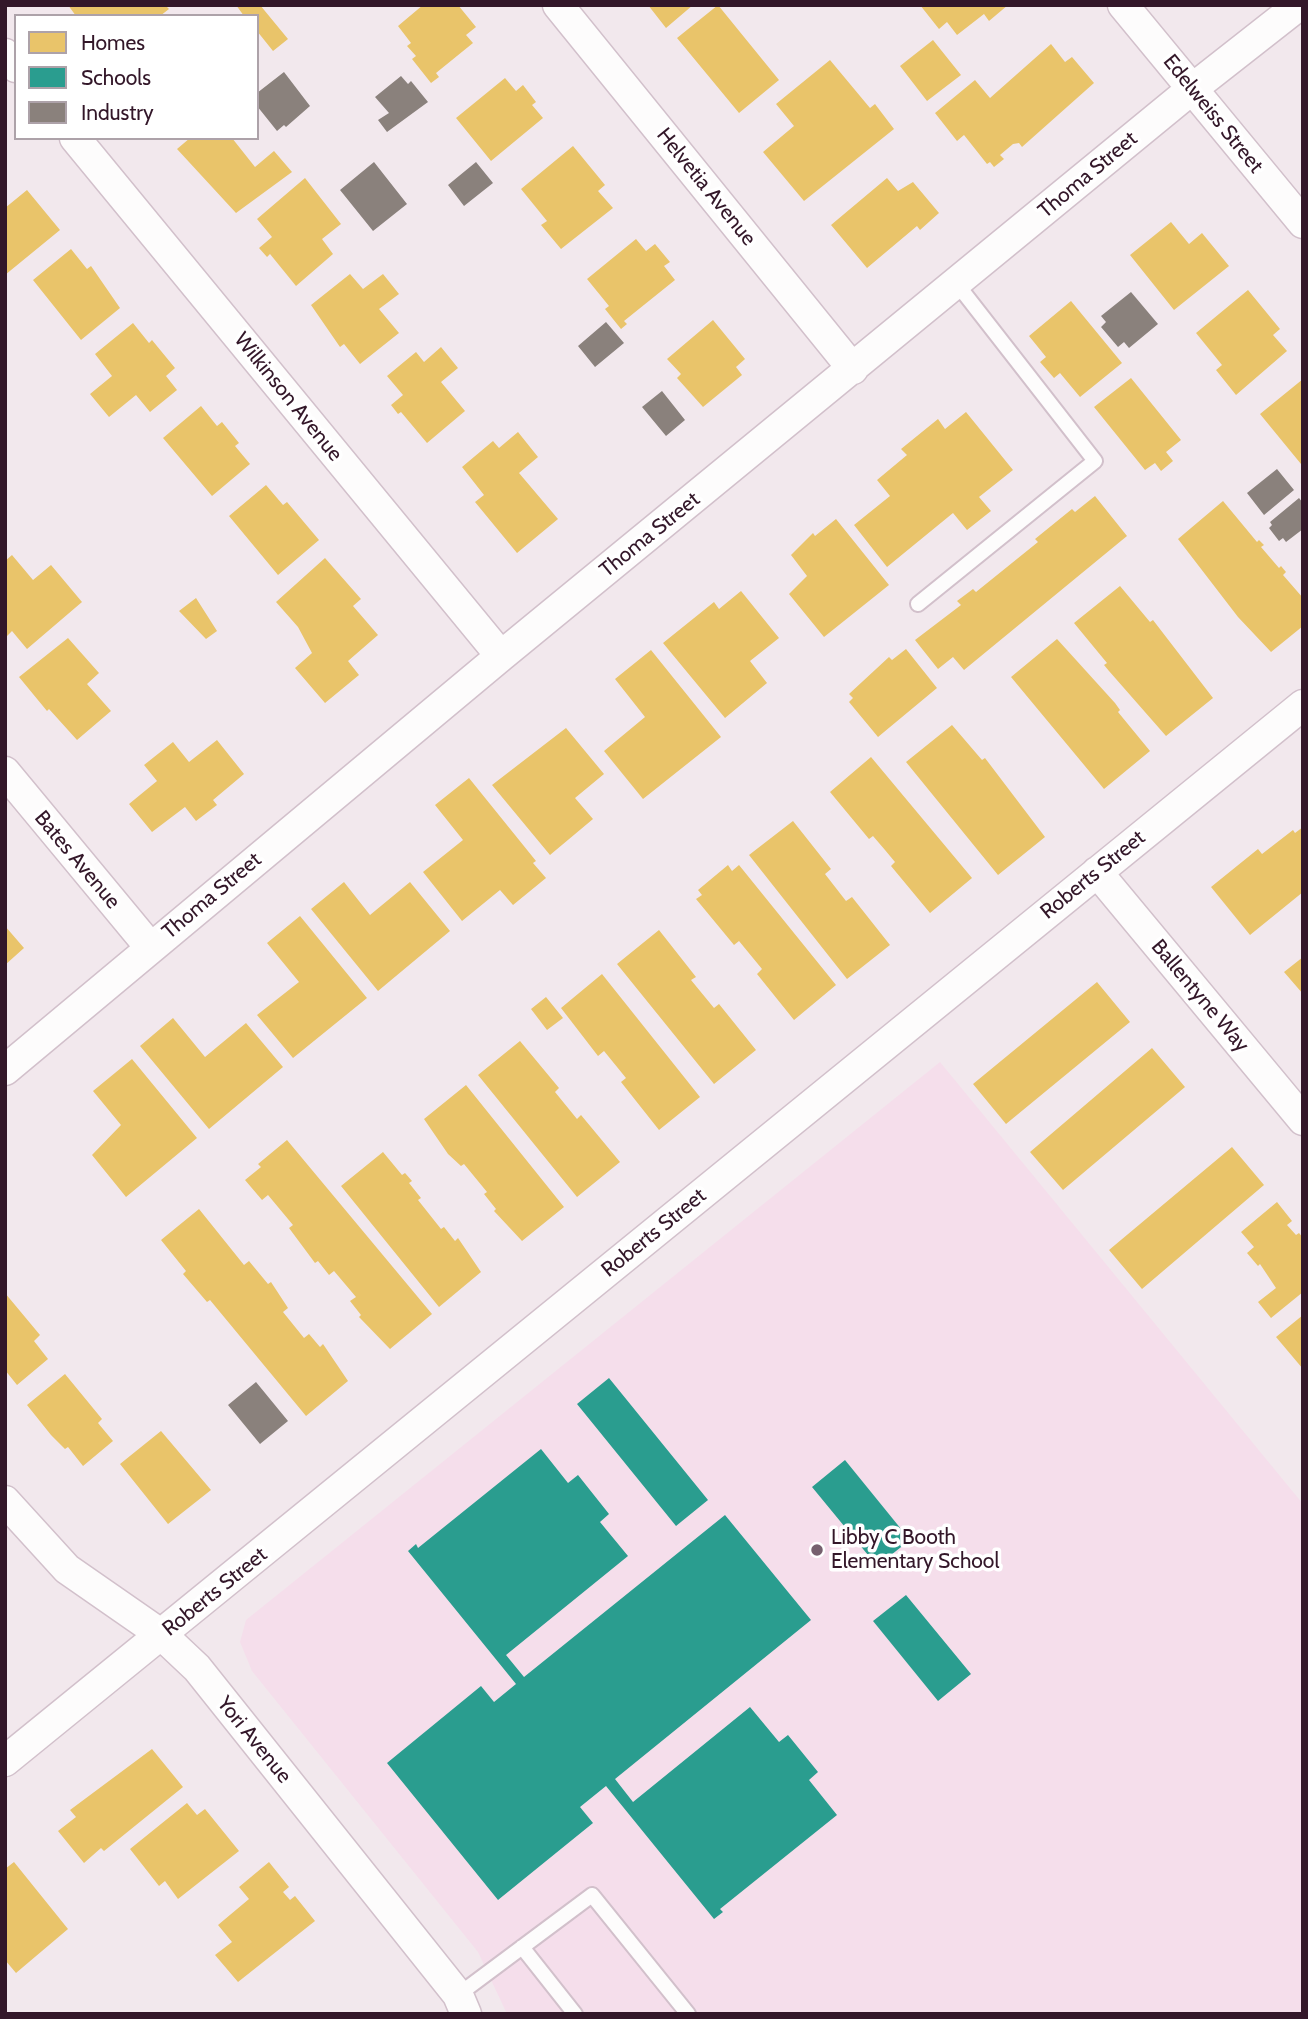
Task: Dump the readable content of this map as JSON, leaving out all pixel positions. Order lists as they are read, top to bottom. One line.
{"streets":{"street":["Edelweiss Street","Thoma Street","Helvetia Avenue","Wilkinson Avenue","Bates Avenue","Roberts Street","Ballentyne Way","Yori Avenue"]},"crossings":[["Edelweiss Street","Thoma Street"],["Thoma Street","Helvetia Avenue"],["Thoma Street","Wilkinson Avenue"],["Thoma Street","Bates Avenue"],["Roberts Street","Ballentyne Way"],["Roberts Street","Yori Avenue"]],"places":["Libby C Booth Elementary School"],"legend":["Homes","Schools","Industry"]}
